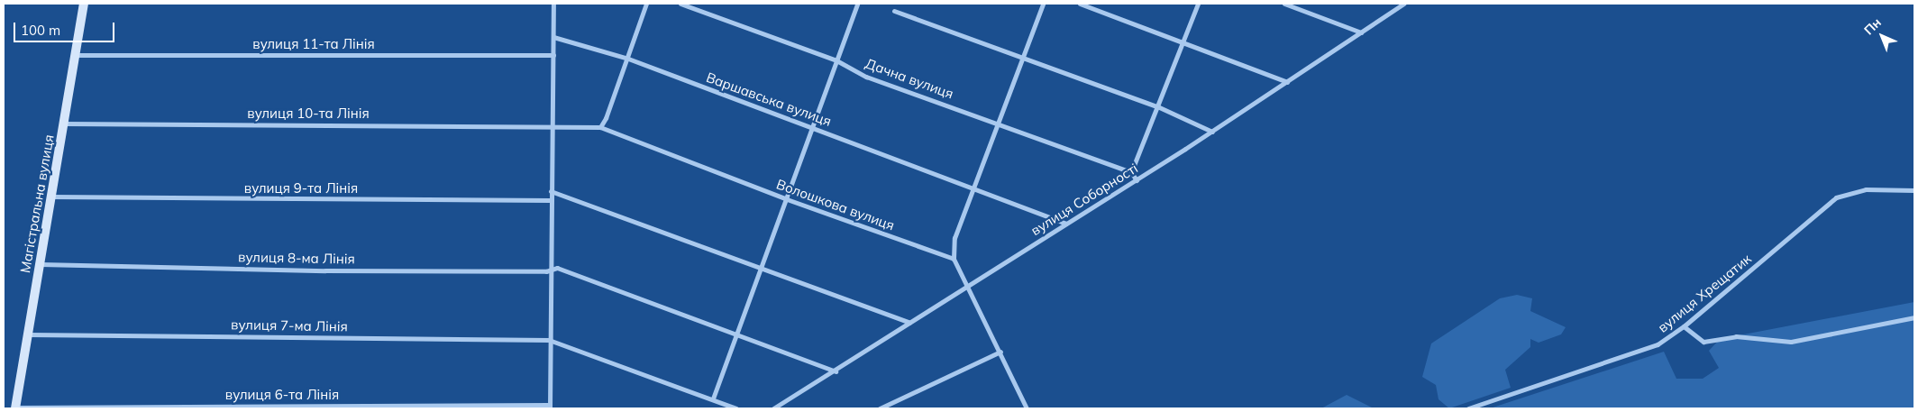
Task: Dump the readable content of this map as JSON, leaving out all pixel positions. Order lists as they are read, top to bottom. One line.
{"streets":{"street":["вулиця 11-та Лінія","Дачна вулиця","Варшавська вулиця","вулиця 10-та Лінія","вулиця 9-та Лінія","вулиця Соборності","Магістральна вулиця","Волошкова вулиця","вулиця 8-ма Лінія","вулиця Хрещатик","вулиця 7-ма Лінія","вулиця 6-та Лінія"]},"crossings":[["вулиця 11-та Лінія","Магістральна вулиця"],["Варшавська вулиця","вулиця Соборності"],["вулиця 10-та Лінія","Магістральна вулиця"],["вулиця 10-та Лінія","Волошкова вулиця"],["вулиця 9-та Лінія","Магістральна вулиця"],["вулиця Соборності","вулиця 8-ма Лінія"],["Магістральна вулиця","вулиця 8-ма Лінія"],["Магістральна вулиця","вулиця 7-ма Лінія"],["Магістральна вулиця","вулиця 6-та Лінія"]],"scale_bar":"100 m","north":"top left"}
